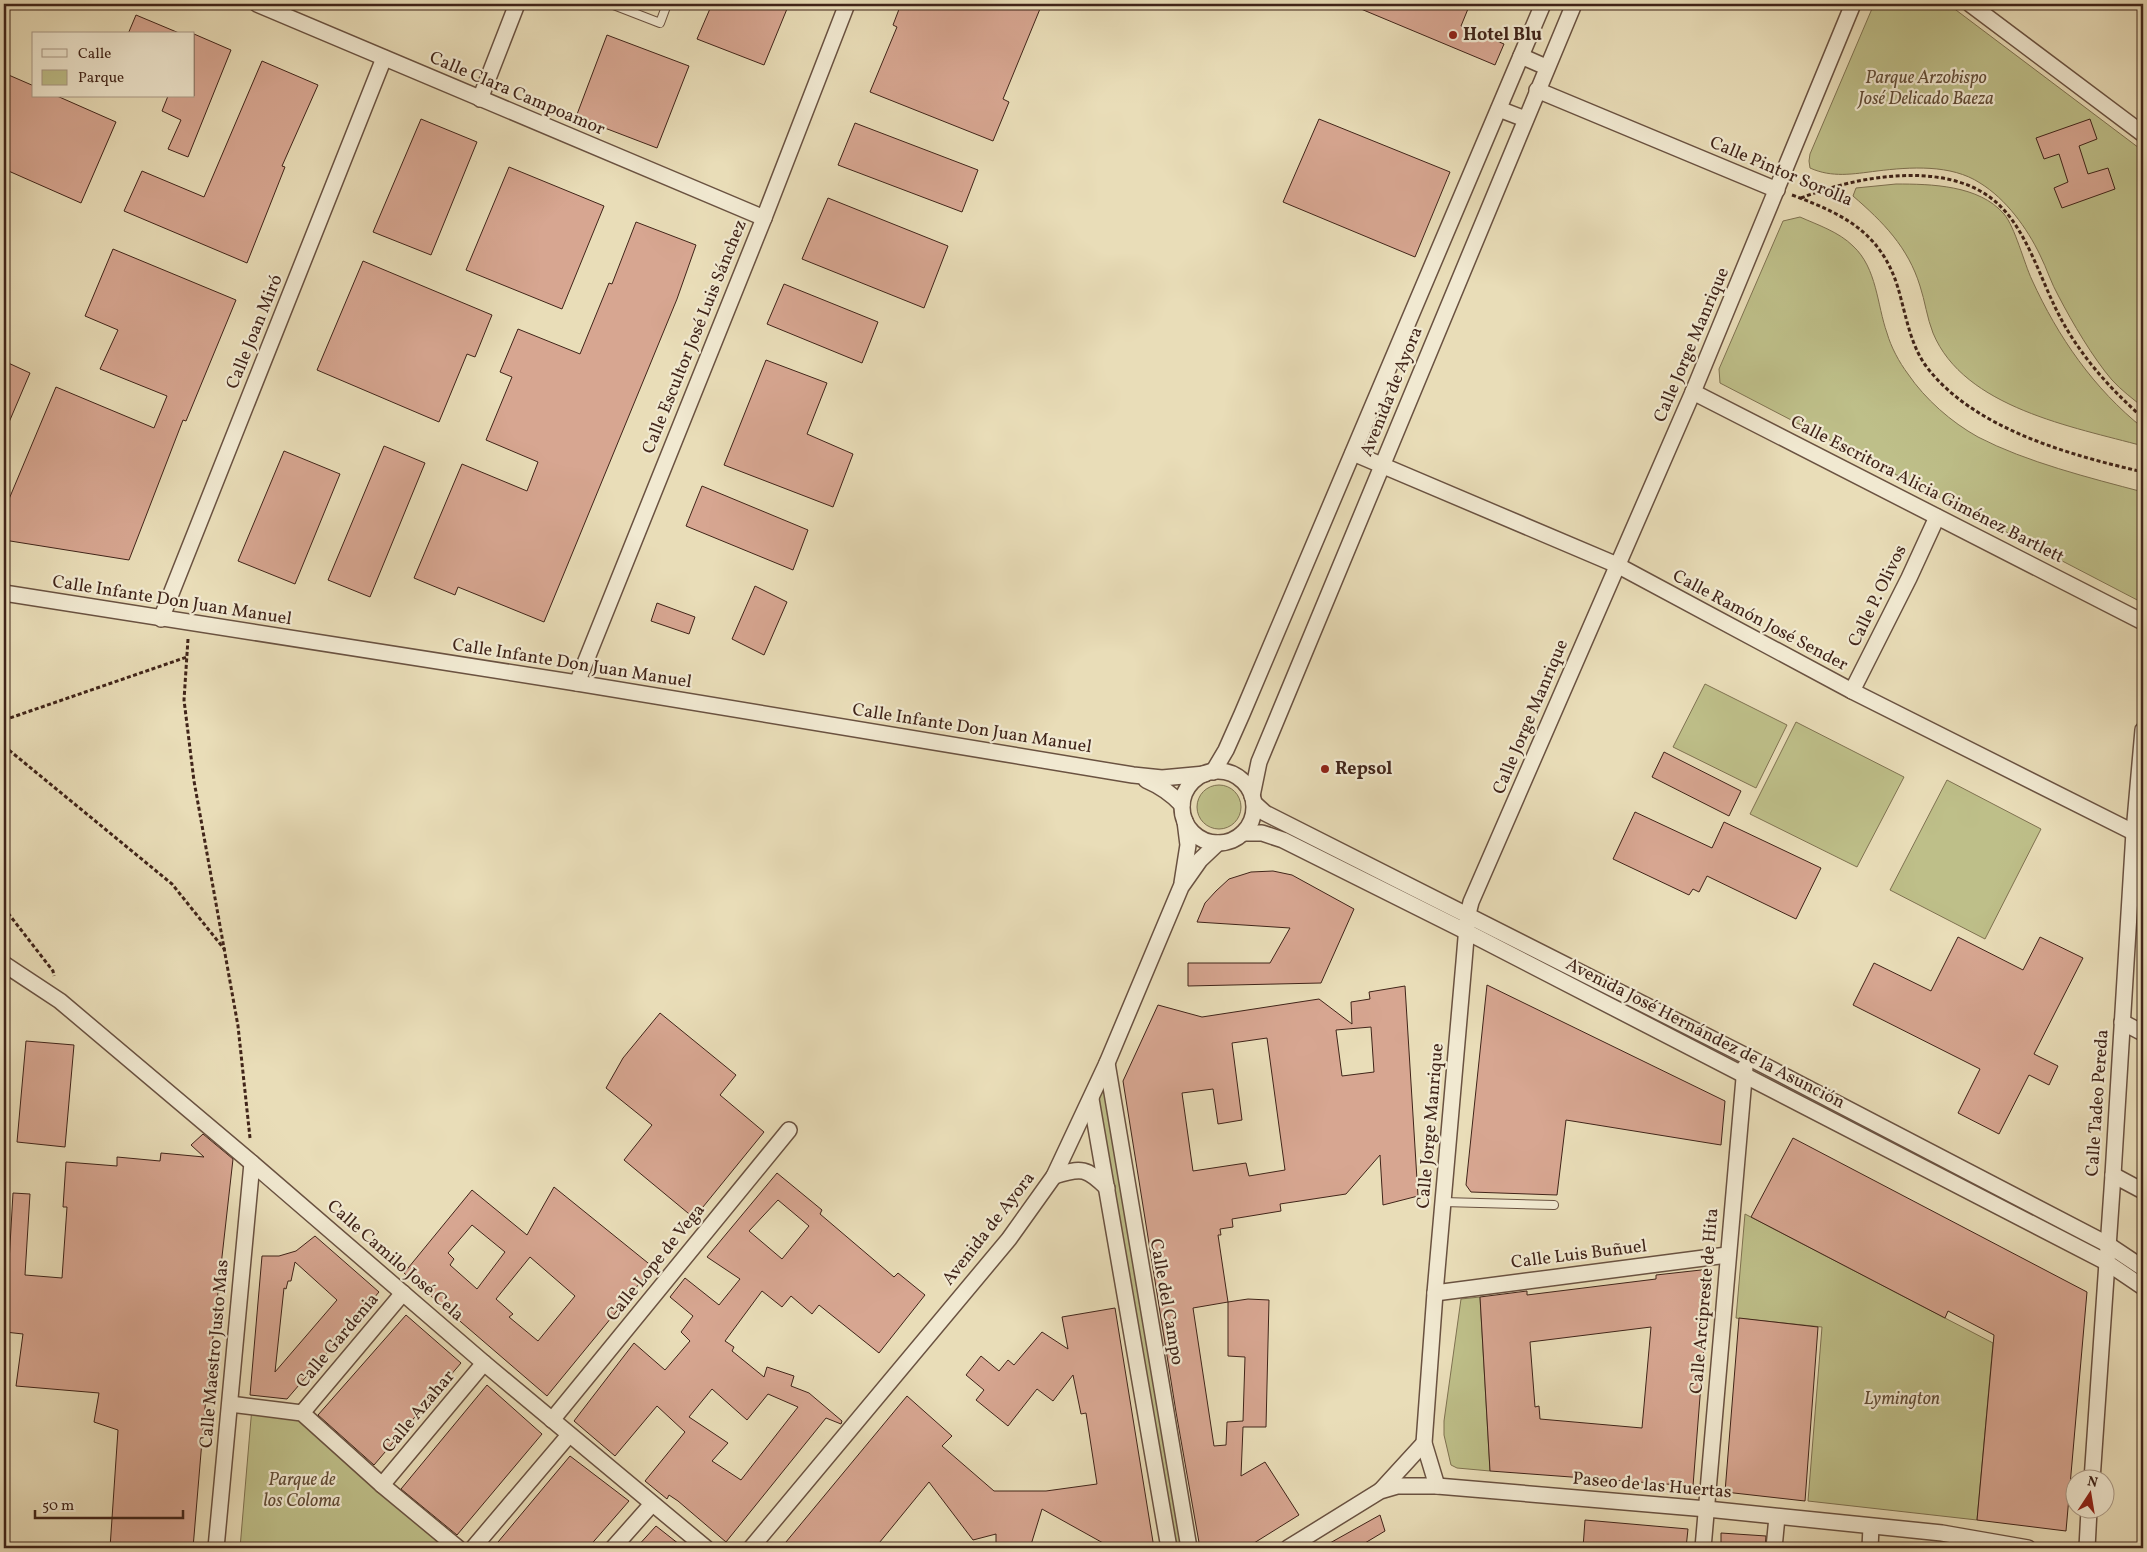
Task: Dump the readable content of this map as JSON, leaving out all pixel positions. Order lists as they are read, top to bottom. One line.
{"streets":{"street":["Calle Clara Campoamor","Calle Pintor Sorolla","Calle Joan Miró","Calle Escultor José Luis Sánchez","Calle Jorge Manrique","Avenida de Ayora","Calle Escritora Alicia Giménez Bartlett","Calle P. Olivos","Calle Infante Don Juan Manuel","Calle Ramón José Sender","Avenida José Hernández de la Asunción","Calle Tadeo Pereda","Calle Luis Buñuel","Calle Camilo José Cela","Calle Lope de Vega","Calle Arcipreste de Hita","Calle del Campo","Calle Gardenia","Calle Maestro Justo Mas","Calle Azahar","Paseo de las Huertas"]},"crossings":[["Calle Clara Campoamor","Calle Joan Miró"],["Calle Clara Campoamor","Calle Escultor José Luis Sánchez"],["Calle Pintor Sorolla","Calle Jorge Manrique"],["Calle Pintor Sorolla","Avenida de Ayora"],["Calle Joan Miró","Calle Infante Don Juan Manuel"],["Calle Escultor José Luis Sánchez","Calle Infante Don Juan Manuel"],["Calle Jorge Manrique","Calle Escritora Alicia Giménez Bartlett"],["Calle Jorge Manrique","Calle Ramón José Sender"],["Calle Jorge Manrique","Avenida José Hernández de la Asunción"],["Calle Jorge Manrique","Calle Luis Buñuel"],["Calle Jorge Manrique","Paseo de las Huertas"],["Avenida de Ayora","Calle Infante Don Juan Manuel"],["Avenida de Ayora","Calle Ramón José Sender"],["Avenida de Ayora","Avenida José Hernández de la Asunción"],["Avenida de Ayora","Calle del Campo"],["Calle Escritora Alicia Giménez Bartlett","Calle P. Olivos"],["Calle P. Olivos","Calle Ramón José Sender"],["Calle Infante Don Juan Manuel","Avenida José Hernández de la Asunción"],["Calle Ramón José Sender","Calle Tadeo Pereda"],["Avenida José Hernández de la Asunción","Calle Tadeo Pereda"],["Avenida José Hernández de la Asunción","Calle Arcipreste de Hita"],["Calle Luis Buñuel","Calle Arcipreste de Hita"],["Calle Camilo José Cela","Calle Lope de Vega"],["Calle Camilo José Cela","Calle Gardenia"],["Calle Camilo José Cela","Calle Maestro Justo Mas"],["Calle Camilo José Cela","Calle Azahar"],["Calle Arcipreste de Hita","Paseo de las Huertas"]],"parks":["Parque Arzobispo José Delicado Baeza","Lymington","Parque de los Coloma"],"places":["Hotel Blu","Repsol"],"legend":["Calle","Parque"],"scale_bar":"50 m","north":"top"}
